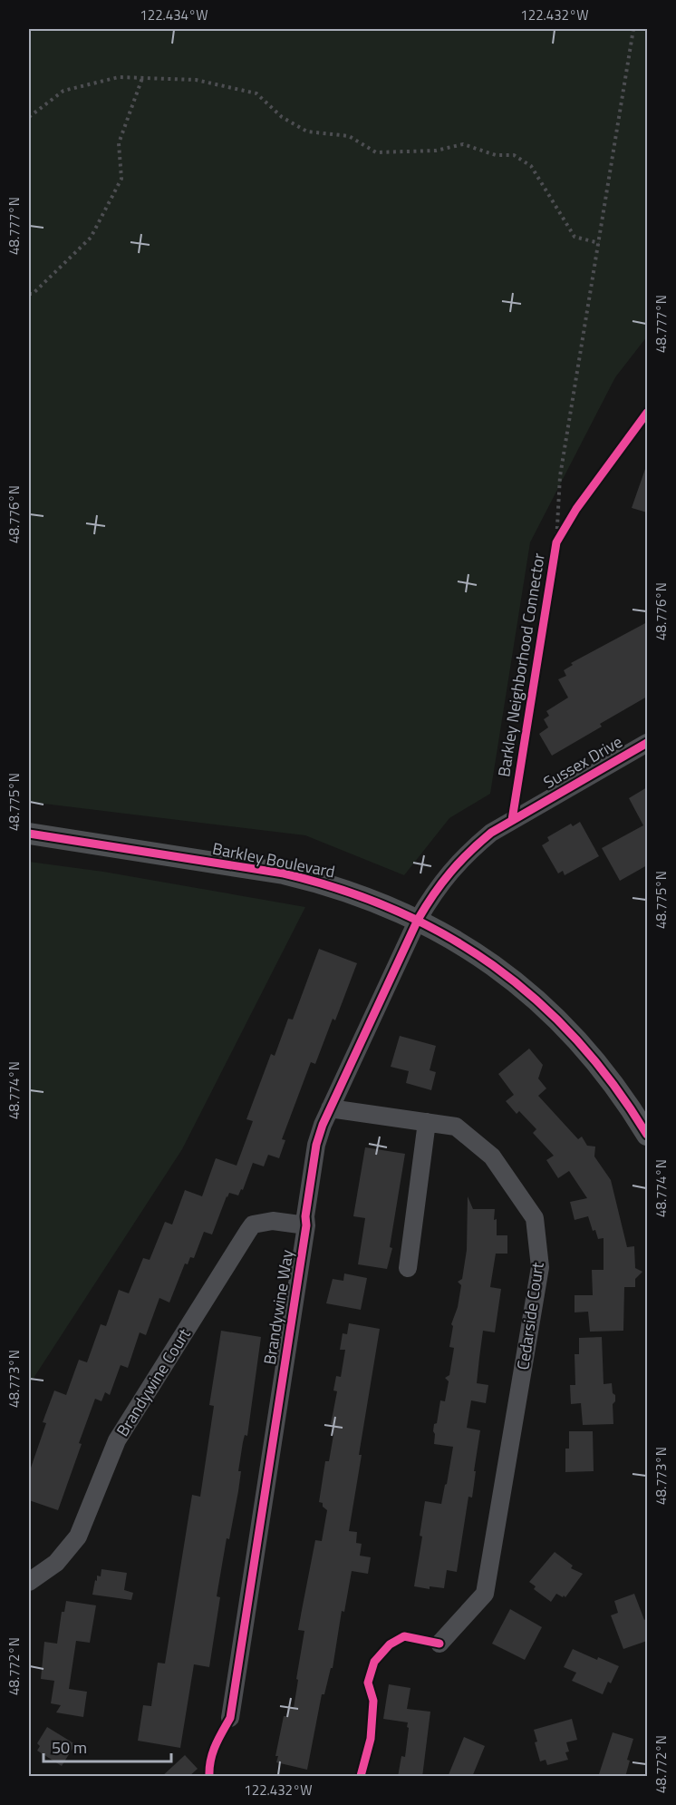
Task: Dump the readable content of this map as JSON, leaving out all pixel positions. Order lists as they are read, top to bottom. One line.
{"streets":{"main road":["Barkley Boulevard"],"street":["Sussex Drive","Brandywine Way","Cedarside Court","Brandywine Court"],"cycle path":["Barkley Neighborhood Connector"]},"crossings":[["Sussex Drive","Barkley Boulevard"],["Sussex Drive","Brandywine Way"],["Barkley Boulevard","Brandywine Way"],["Brandywine Way","Cedarside Court"],["Brandywine Way","Brandywine Court"]],"scale_bar":"50 m","coordinates":["122.434°W","122.432°W","48.777°N","48.776°N","48.775°N","48.774°N","48.773°N","48.772°N"]}
